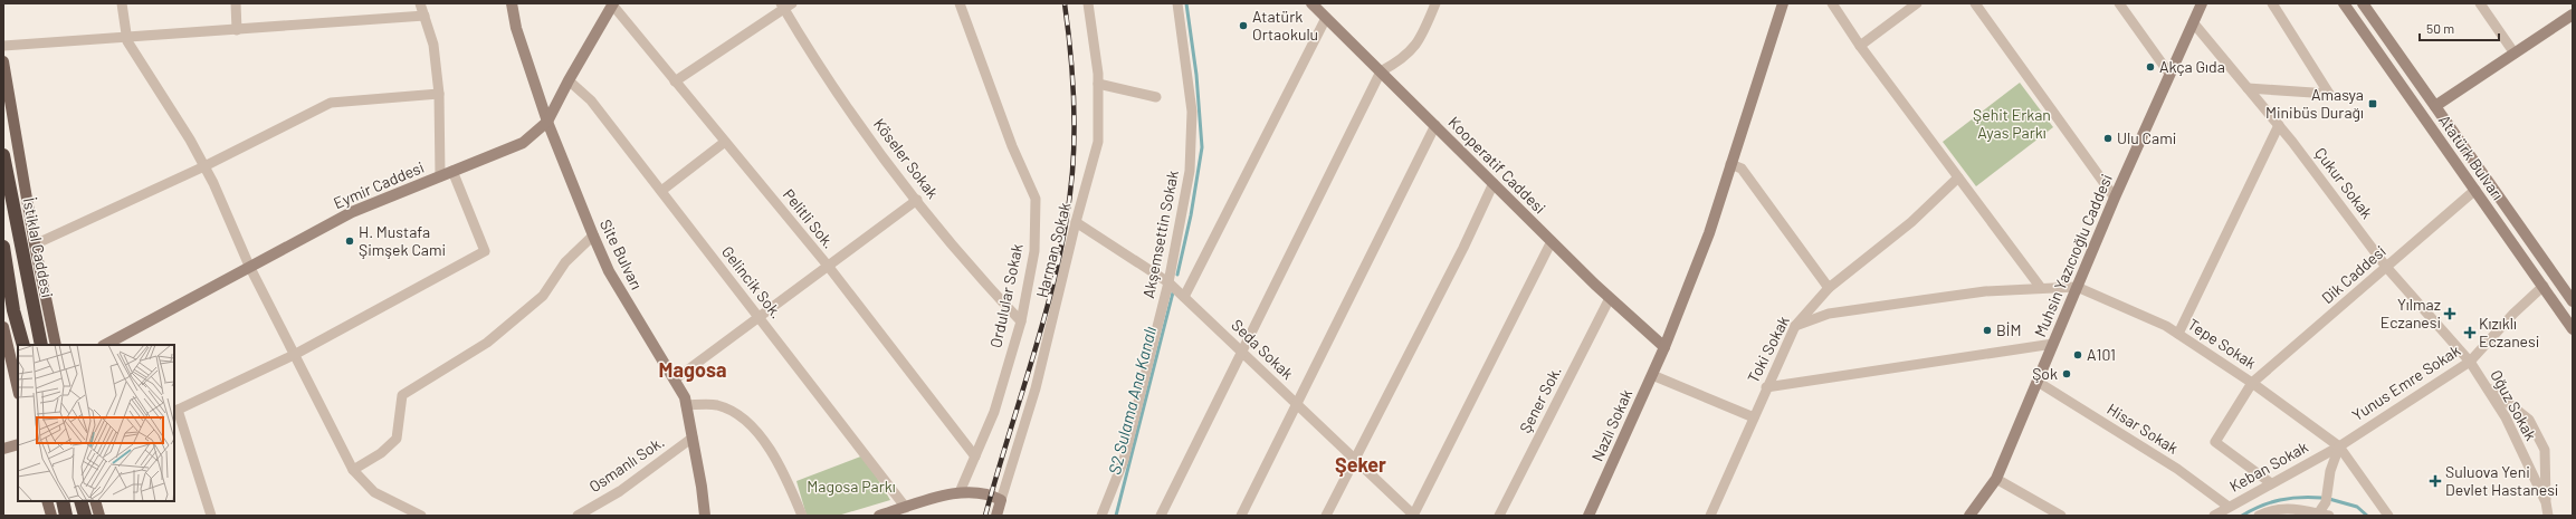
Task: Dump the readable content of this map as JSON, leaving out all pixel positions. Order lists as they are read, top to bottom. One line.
{"streets":{"highway":["İstiklal Caddesi"],"street":["Atatürk Bulvarı","Köseler Sokak","Kooperatif Caddesi","Çukur Sokak","Eymir Caddesi","Pelitli Sok.","Akşemsettin Sokak","Harman Sokak","Site Bulvarı","Muhsin Yazıcıoğlu Caddesi","Dik Caddesi","Gelincik Sok.","Ordulular Sokak","Tepe Sokak","Seda Sokak","Toki Sokak","Yunus Emre Sokak","Şener Sok.","Oğuz Sokak","Nazlı Sokak","Hisar Sokak","Osmanlı Sok.","Keban Sokak"]},"crossings":[["Atatürk Bulvarı","Dik Caddesi"],["Atatürk Bulvarı","Yunus Emre Sokak"],["Köseler Sokak","Ordulular Sokak"],["Kooperatif Caddesi","Şener Sok."],["Kooperatif Caddesi","Nazlı Sokak"],["Çukur Sokak","Muhsin Yazıcıoğlu Caddesi"],["Çukur Sokak","Dik Caddesi"],["Çukur Sokak","Yunus Emre Sokak"],["Çukur Sokak","Oğuz Sokak"],["Eymir Caddesi","Pelitli Sok."],["Eymir Caddesi","Site Bulvarı"],["Eymir Caddesi","Gelincik Sok."],["Pelitli Sok.","Ordulular Sokak"],["Akşemsettin Sokak","Seda Sokak"],["Harman Sokak","Seda Sokak"],["Site Bulvarı","Osmanlı Sok."],["Muhsin Yazıcıoğlu Caddesi","Tepe Sokak"],["Muhsin Yazıcıoğlu Caddesi","Hisar Sokak"],["Dik Caddesi","Tepe Sokak"],["Dik Caddesi","Keban Sokak"],["Tepe Sokak","Yunus Emre Sokak"],["Tepe Sokak","Keban Sokak"],["Yunus Emre Sokak","Oğuz Sokak"],["Yunus Emre Sokak","Keban Sokak"],["Hisar Sokak","Keban Sokak"]],"districts":["Magosa","Şeker"],"water":["S2 Sulama Ana Kanalı"],"parks":["Şehit Erkan Ayas Parkı","Magosa Parkı"],"places":{"other":["Atatürk Ortaokulu","Akça Gıda","Ulu Cami","H. Mustafa Şimşek Cami","BİM","A101","Şok"],"transit":["Amasya Minibüs Durağı"],"health":["Yılmaz Eczanesi","Kızıklı Eczanesi","Suluova Yeni Devlet Hastanesi"]},"scale_bar":"50 m"}
